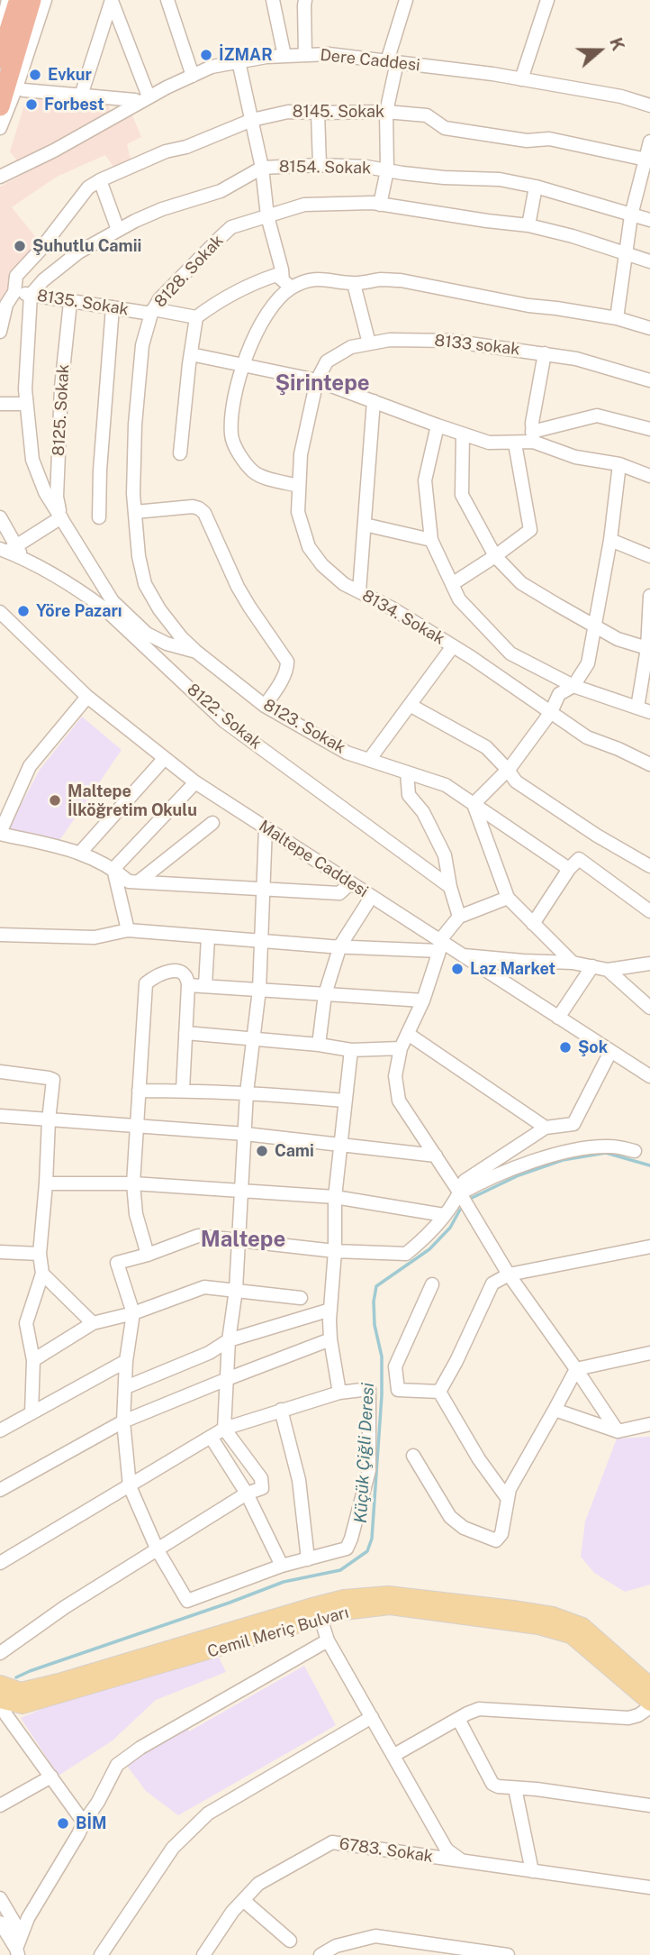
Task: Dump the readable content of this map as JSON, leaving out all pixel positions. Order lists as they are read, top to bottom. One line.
{"streets":{"main road":["Cemil Meriç Bulvarı"],"street":["Dere Caddesi","8145. Sokak","8154. Sokak","8128. Sokak","8135. Sokak","8133 sokak","8125. Sokak","8134. Sokak","8122. Sokak","8123. Sokak","Maltepe Caddesi","6783. Sokak"]},"crossings":[["8145. Sokak","8135. Sokak"],["8154. Sokak","8135. Sokak"],["8154. Sokak","8123. Sokak"],["8128. Sokak","8135. Sokak"],["8128. Sokak","8123. Sokak"],["8135. Sokak","8125. Sokak"],["8135. Sokak","8123. Sokak"],["8133 sokak","8134. Sokak"],["8125. Sokak","8123. Sokak"]],"districts":["Şirintepe","Maltepe"],"water":["Küçük Çiğli Deresi"],"places":["İZMAR","Evkur","Forbest","Şuhutlu Camii","Yöre Pazarı","Maltepe İlköğretim Okulu","Laz Market","Şok","Cami","BİM"],"north":"right"}
